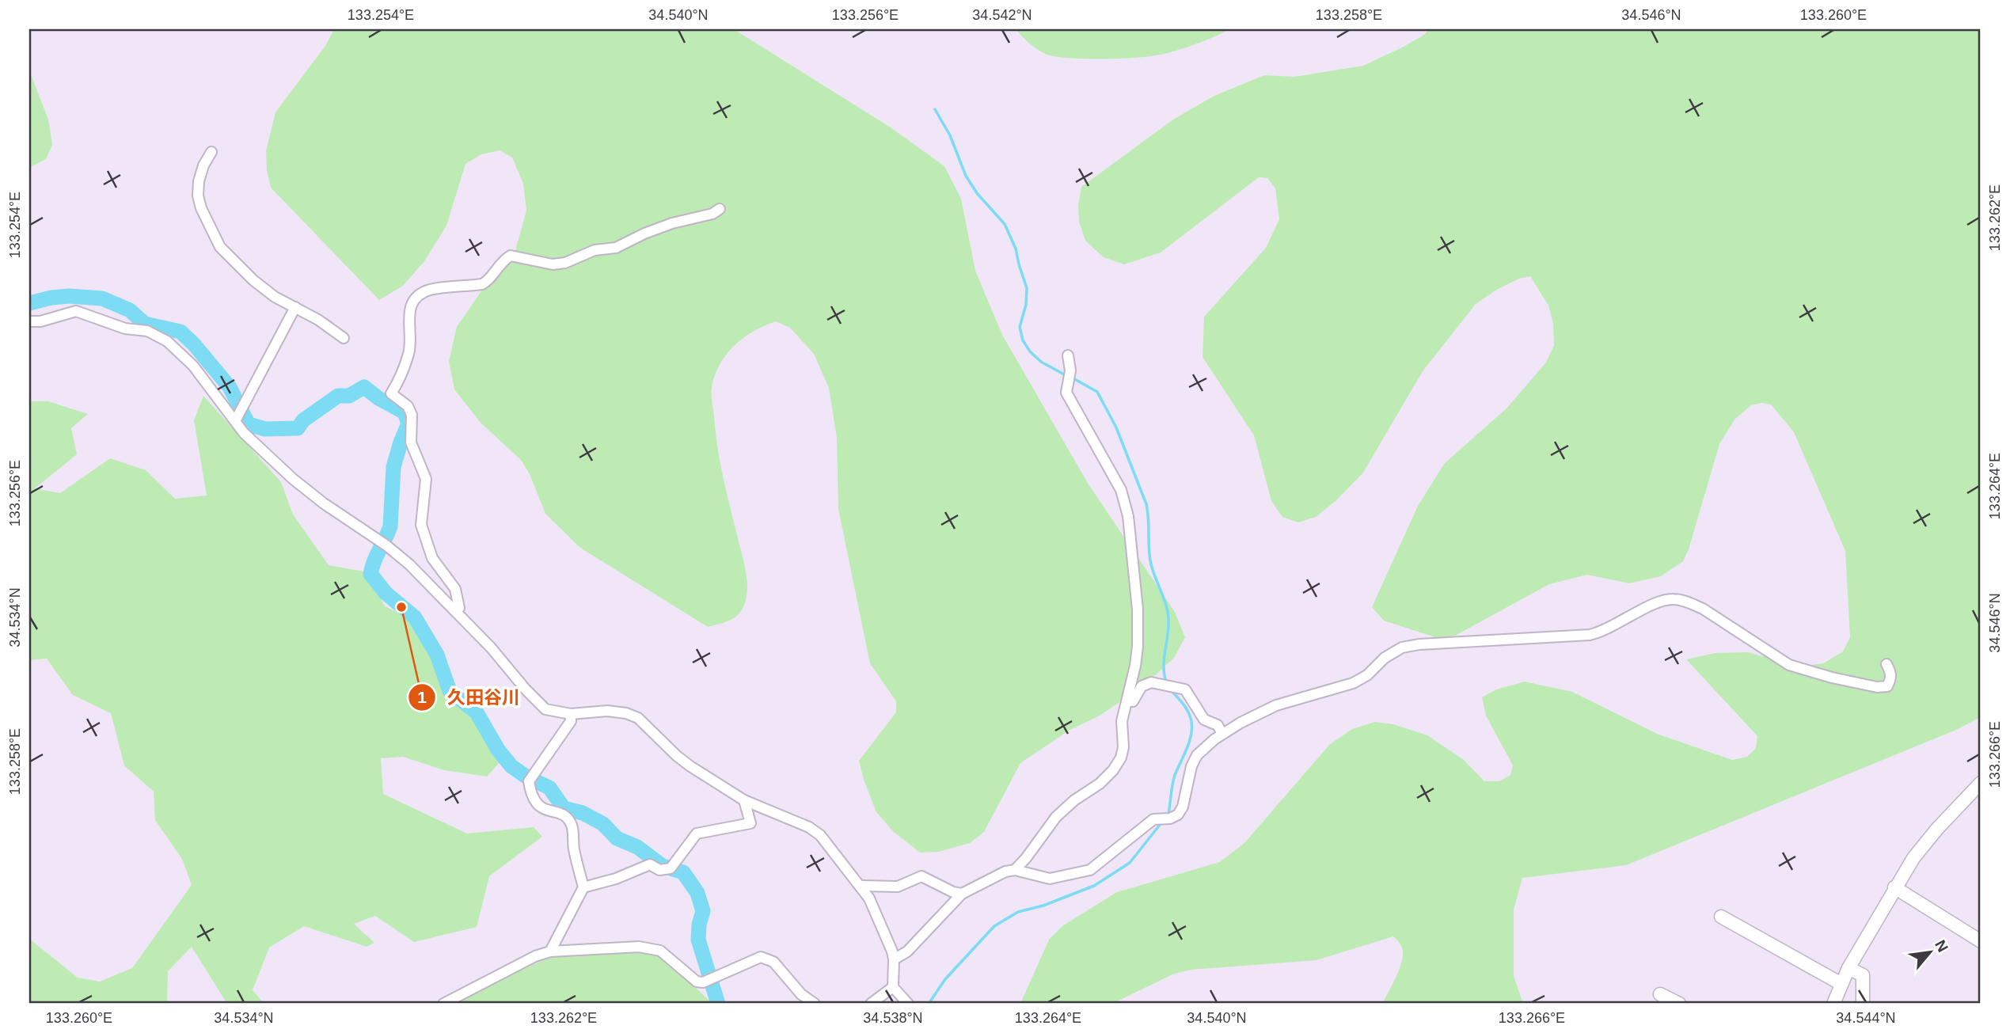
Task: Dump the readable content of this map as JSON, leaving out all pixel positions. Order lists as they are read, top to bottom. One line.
{"places":["久田谷川"],"north":"top right","coordinates":["133.254°E","34.540°N","133.256°E","34.542°N","133.258°E","34.546°N","133.260°E","133.262°E","133.264°E","34.534°N","133.266°E","34.538°N","34.544°N"]}
